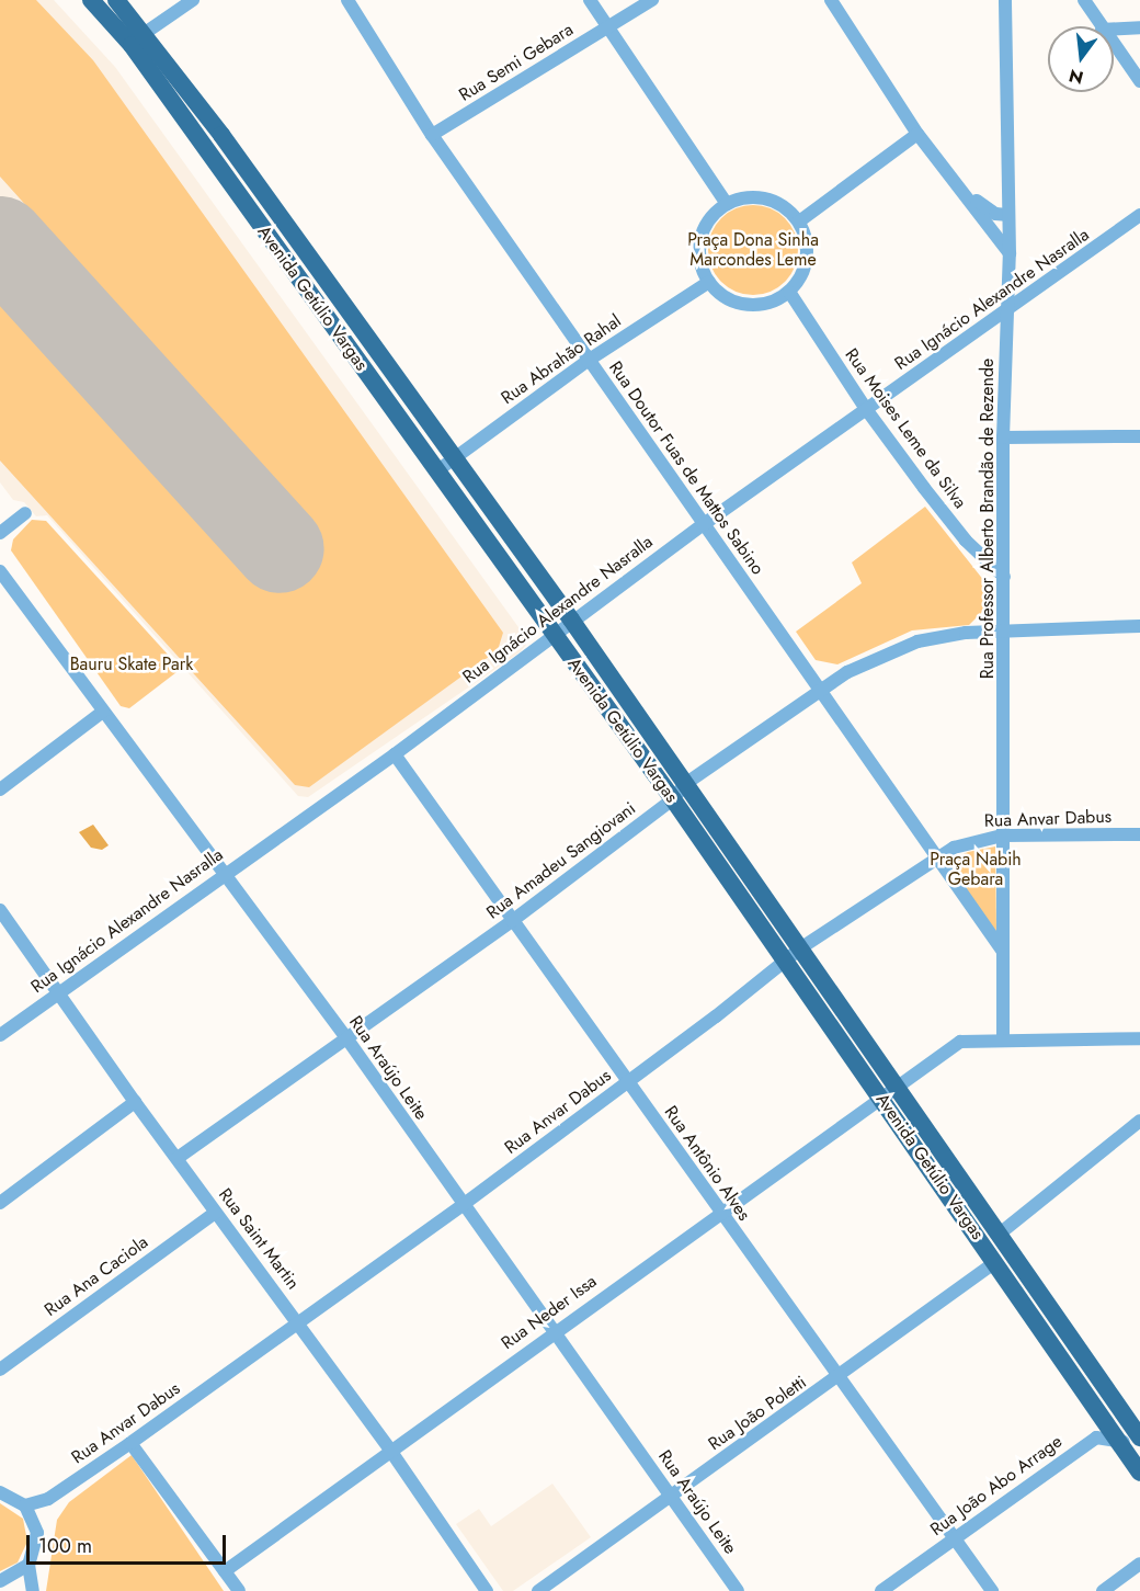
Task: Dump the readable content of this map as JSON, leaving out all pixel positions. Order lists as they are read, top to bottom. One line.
{"streets":{"main road":["Avenida Getúlio Vargas"],"street":["Rua Semi Gebara","Rua Ignácio Alexandre Nasralla","Rua Abrahão Rahal","Rua Moises Leme da Silva","Rua Doutor Fuas de Mattos Sabino","Rua Professor Alberto Brandão de Rezende","Rua Anvar Dabus","Rua Amadeu Sangiovani","Rua Araújo Leite","Rua Antônio Alves","Rua Saint Martin","Rua Ana Caciola","Rua Neder Issa","Rua João Poletti","Rua João Abo Arrage"]},"crossings":[["Rua Semi Gebara","Rua Doutor Fuas de Mattos Sabino"],["Avenida Getúlio Vargas","Rua Ignácio Alexandre Nasralla"],["Avenida Getúlio Vargas","Rua Abrahão Rahal"],["Avenida Getúlio Vargas","Rua Anvar Dabus"],["Avenida Getúlio Vargas","Rua Amadeu Sangiovani"],["Avenida Getúlio Vargas","Rua Neder Issa"],["Avenida Getúlio Vargas","Rua João Poletti"],["Avenida Getúlio Vargas","Rua João Abo Arrage"],["Rua Ignácio Alexandre Nasralla","Rua Moises Leme da Silva"],["Rua Ignácio Alexandre Nasralla","Rua Doutor Fuas de Mattos Sabino"],["Rua Ignácio Alexandre Nasralla","Rua Professor Alberto Brandão de Rezende"],["Rua Ignácio Alexandre Nasralla","Rua Araújo Leite"],["Rua Ignácio Alexandre Nasralla","Rua Antônio Alves"],["Rua Ignácio Alexandre Nasralla","Rua Saint Martin"],["Rua Abrahão Rahal","Rua Moises Leme da Silva"],["Rua Abrahão Rahal","Rua Doutor Fuas de Mattos Sabino"],["Rua Moises Leme da Silva","Rua Professor Alberto Brandão de Rezende"],["Rua Doutor Fuas de Mattos Sabino","Rua Professor Alberto Brandão de Rezende"],["Rua Doutor Fuas de Mattos Sabino","Rua Anvar Dabus"],["Rua Doutor Fuas de Mattos Sabino","Rua Amadeu Sangiovani"],["Rua Professor Alberto Brandão de Rezende","Rua Anvar Dabus"],["Rua Professor Alberto Brandão de Rezende","Rua Amadeu Sangiovani"],["Rua Professor Alberto Brandão de Rezende","Rua Neder Issa"],["Rua Anvar Dabus","Rua Araújo Leite"],["Rua Anvar Dabus","Rua Antônio Alves"],["Rua Anvar Dabus","Rua Saint Martin"],["Rua Amadeu Sangiovani","Rua Araújo Leite"],["Rua Amadeu Sangiovani","Rua Antônio Alves"],["Rua Amadeu Sangiovani","Rua Saint Martin"],["Rua Araújo Leite","Rua Neder Issa"],["Rua Araújo Leite","Rua João Poletti"],["Rua Antônio Alves","Rua Neder Issa"],["Rua Antônio Alves","Rua João Poletti"],["Rua Antônio Alves","Rua João Abo Arrage"],["Rua Saint Martin","Rua Ana Caciola"],["Rua Saint Martin","Rua Neder Issa"]],"parks":["Praça Dona Sinha Marcondes Leme","Bauru Skate Park","Praça Nabih Gebara"],"scale_bar":"100 m","north":"bottom"}
